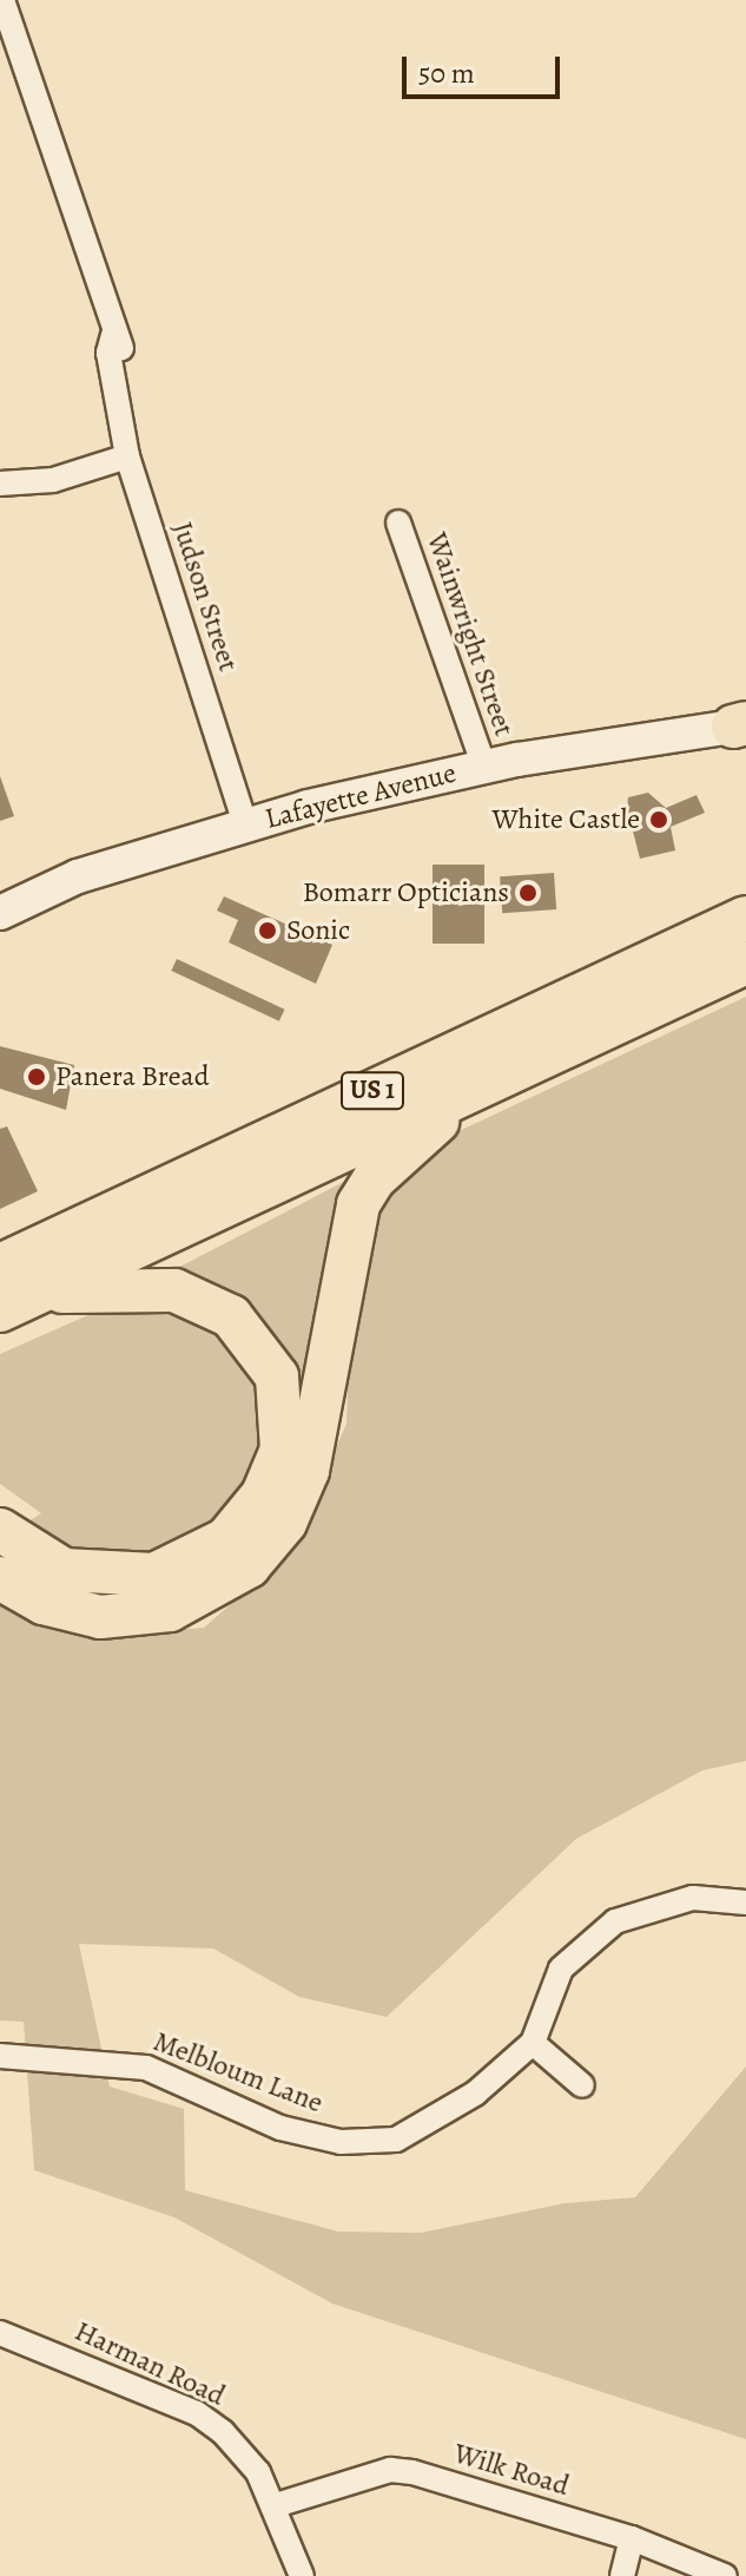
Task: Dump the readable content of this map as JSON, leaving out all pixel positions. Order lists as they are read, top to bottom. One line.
{"streets":{"highway":["US 1"],"street":["Judson Street","Wainwright Street","Lafayette Avenue","Melbloum Lane","Harman Road","Wilk Road"]},"crossings":[["Judson Street","Lafayette Avenue"],["Wainwright Street","Lafayette Avenue"],["Harman Road","Wilk Road"]],"places":["White Castle","Bomarr Opticians","Sonic","Panera Bread"],"scale_bar":"50 m"}
